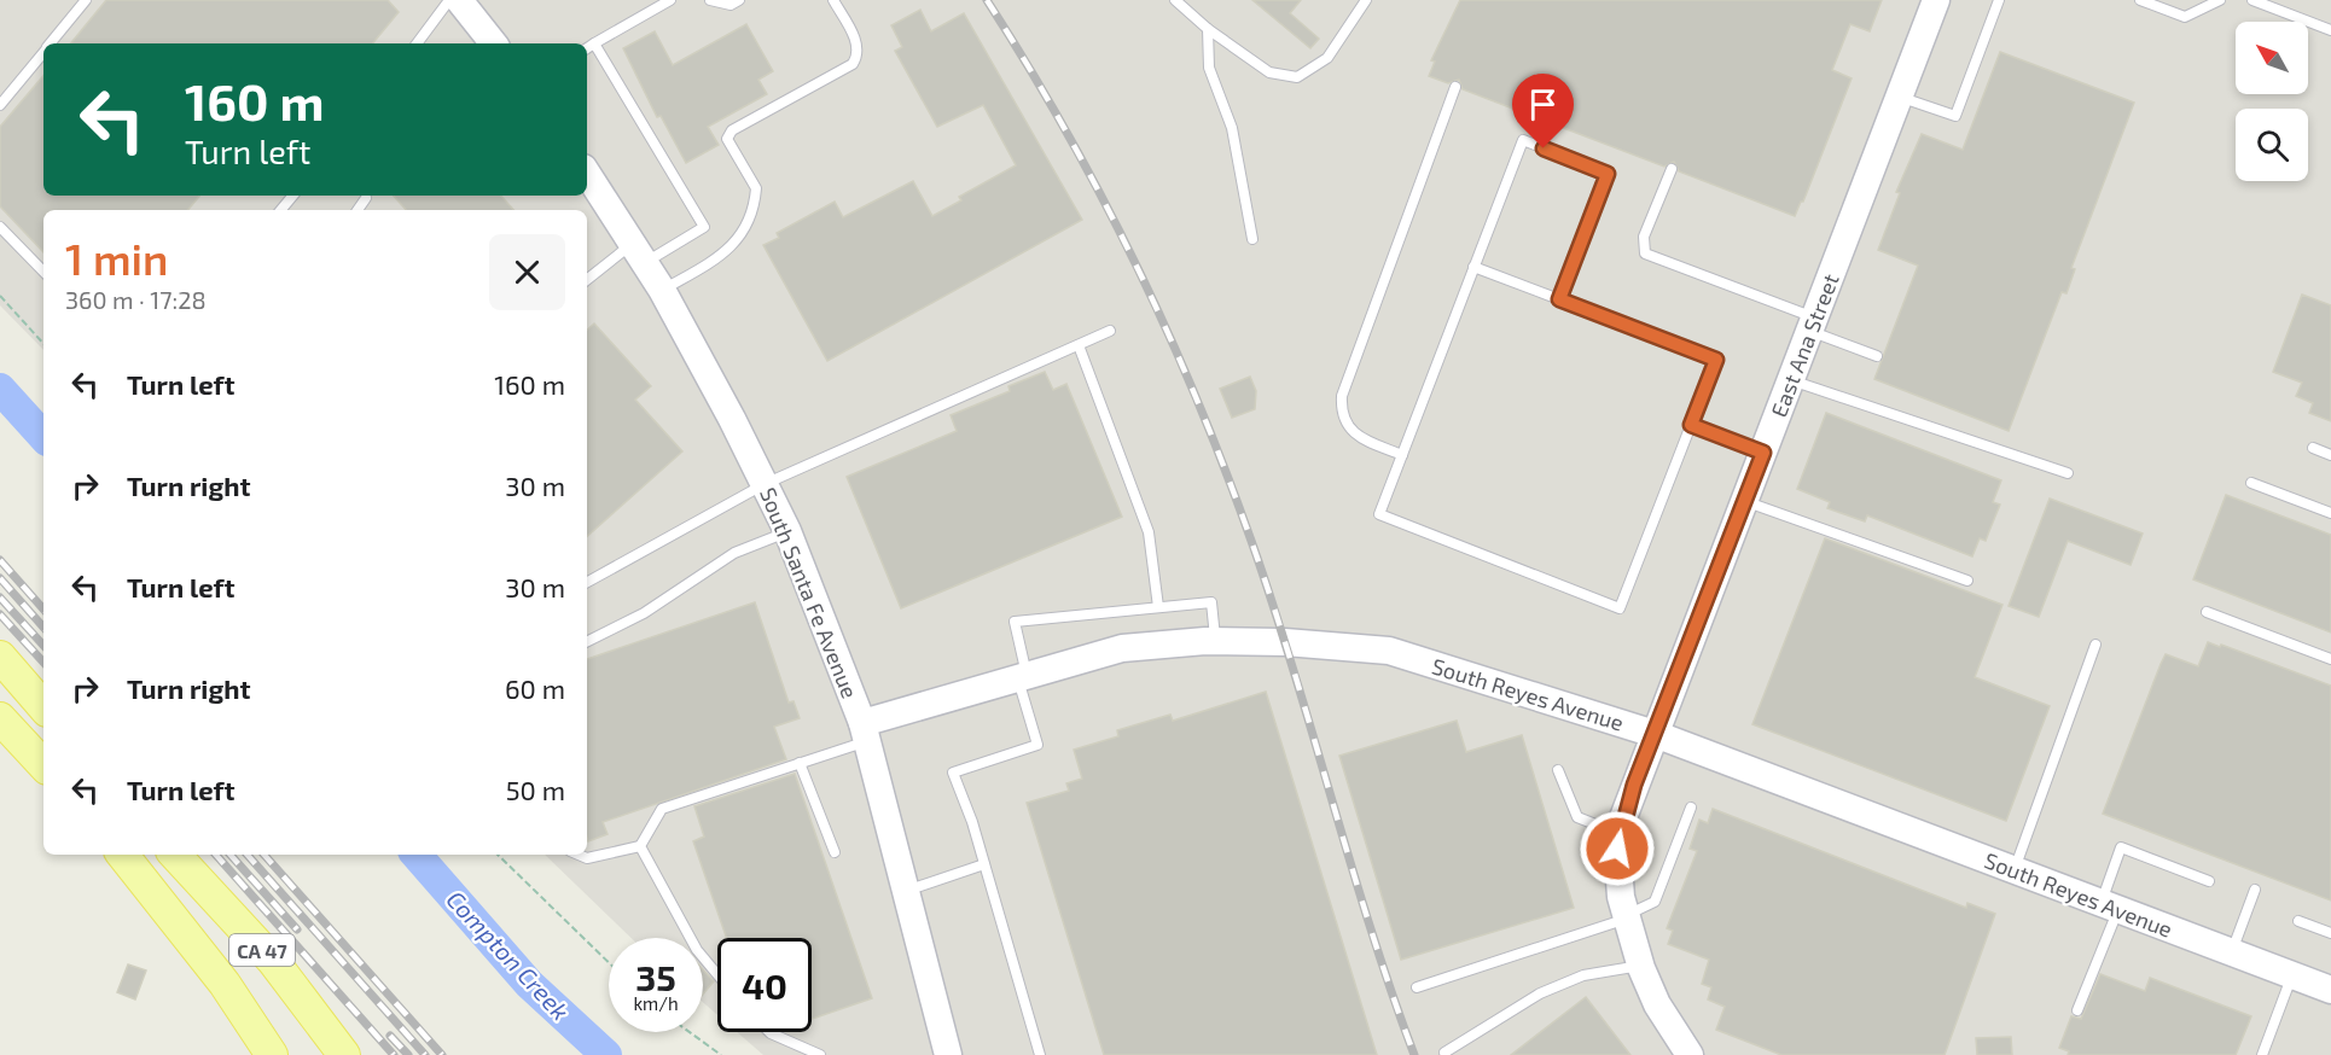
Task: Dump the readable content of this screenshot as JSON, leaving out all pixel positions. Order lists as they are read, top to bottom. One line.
{"streets":{"main road":["CA 47"],"street":["East Ana Street","South Santa Fe Avenue","South Reyes Avenue"]},"crossings":[["East Ana Street","South Reyes Avenue"],["South Santa Fe Avenue","South Reyes Avenue"]],"water":["Compton Creek"],"north":"top left","page":{"turn":["160 m","Turn left"],"heading":["1 min","360 m · 17:28"],"list":[{"name":"Turn left","value":"160 m"},{"name":"Turn right","value":"30 m"},{"name":"Turn left","value":"30 m"},{"name":"Turn right","value":"60 m"},{"name":"Turn left","value":"50 m"}],"speed":"35 km/h","limit":"40"}}
